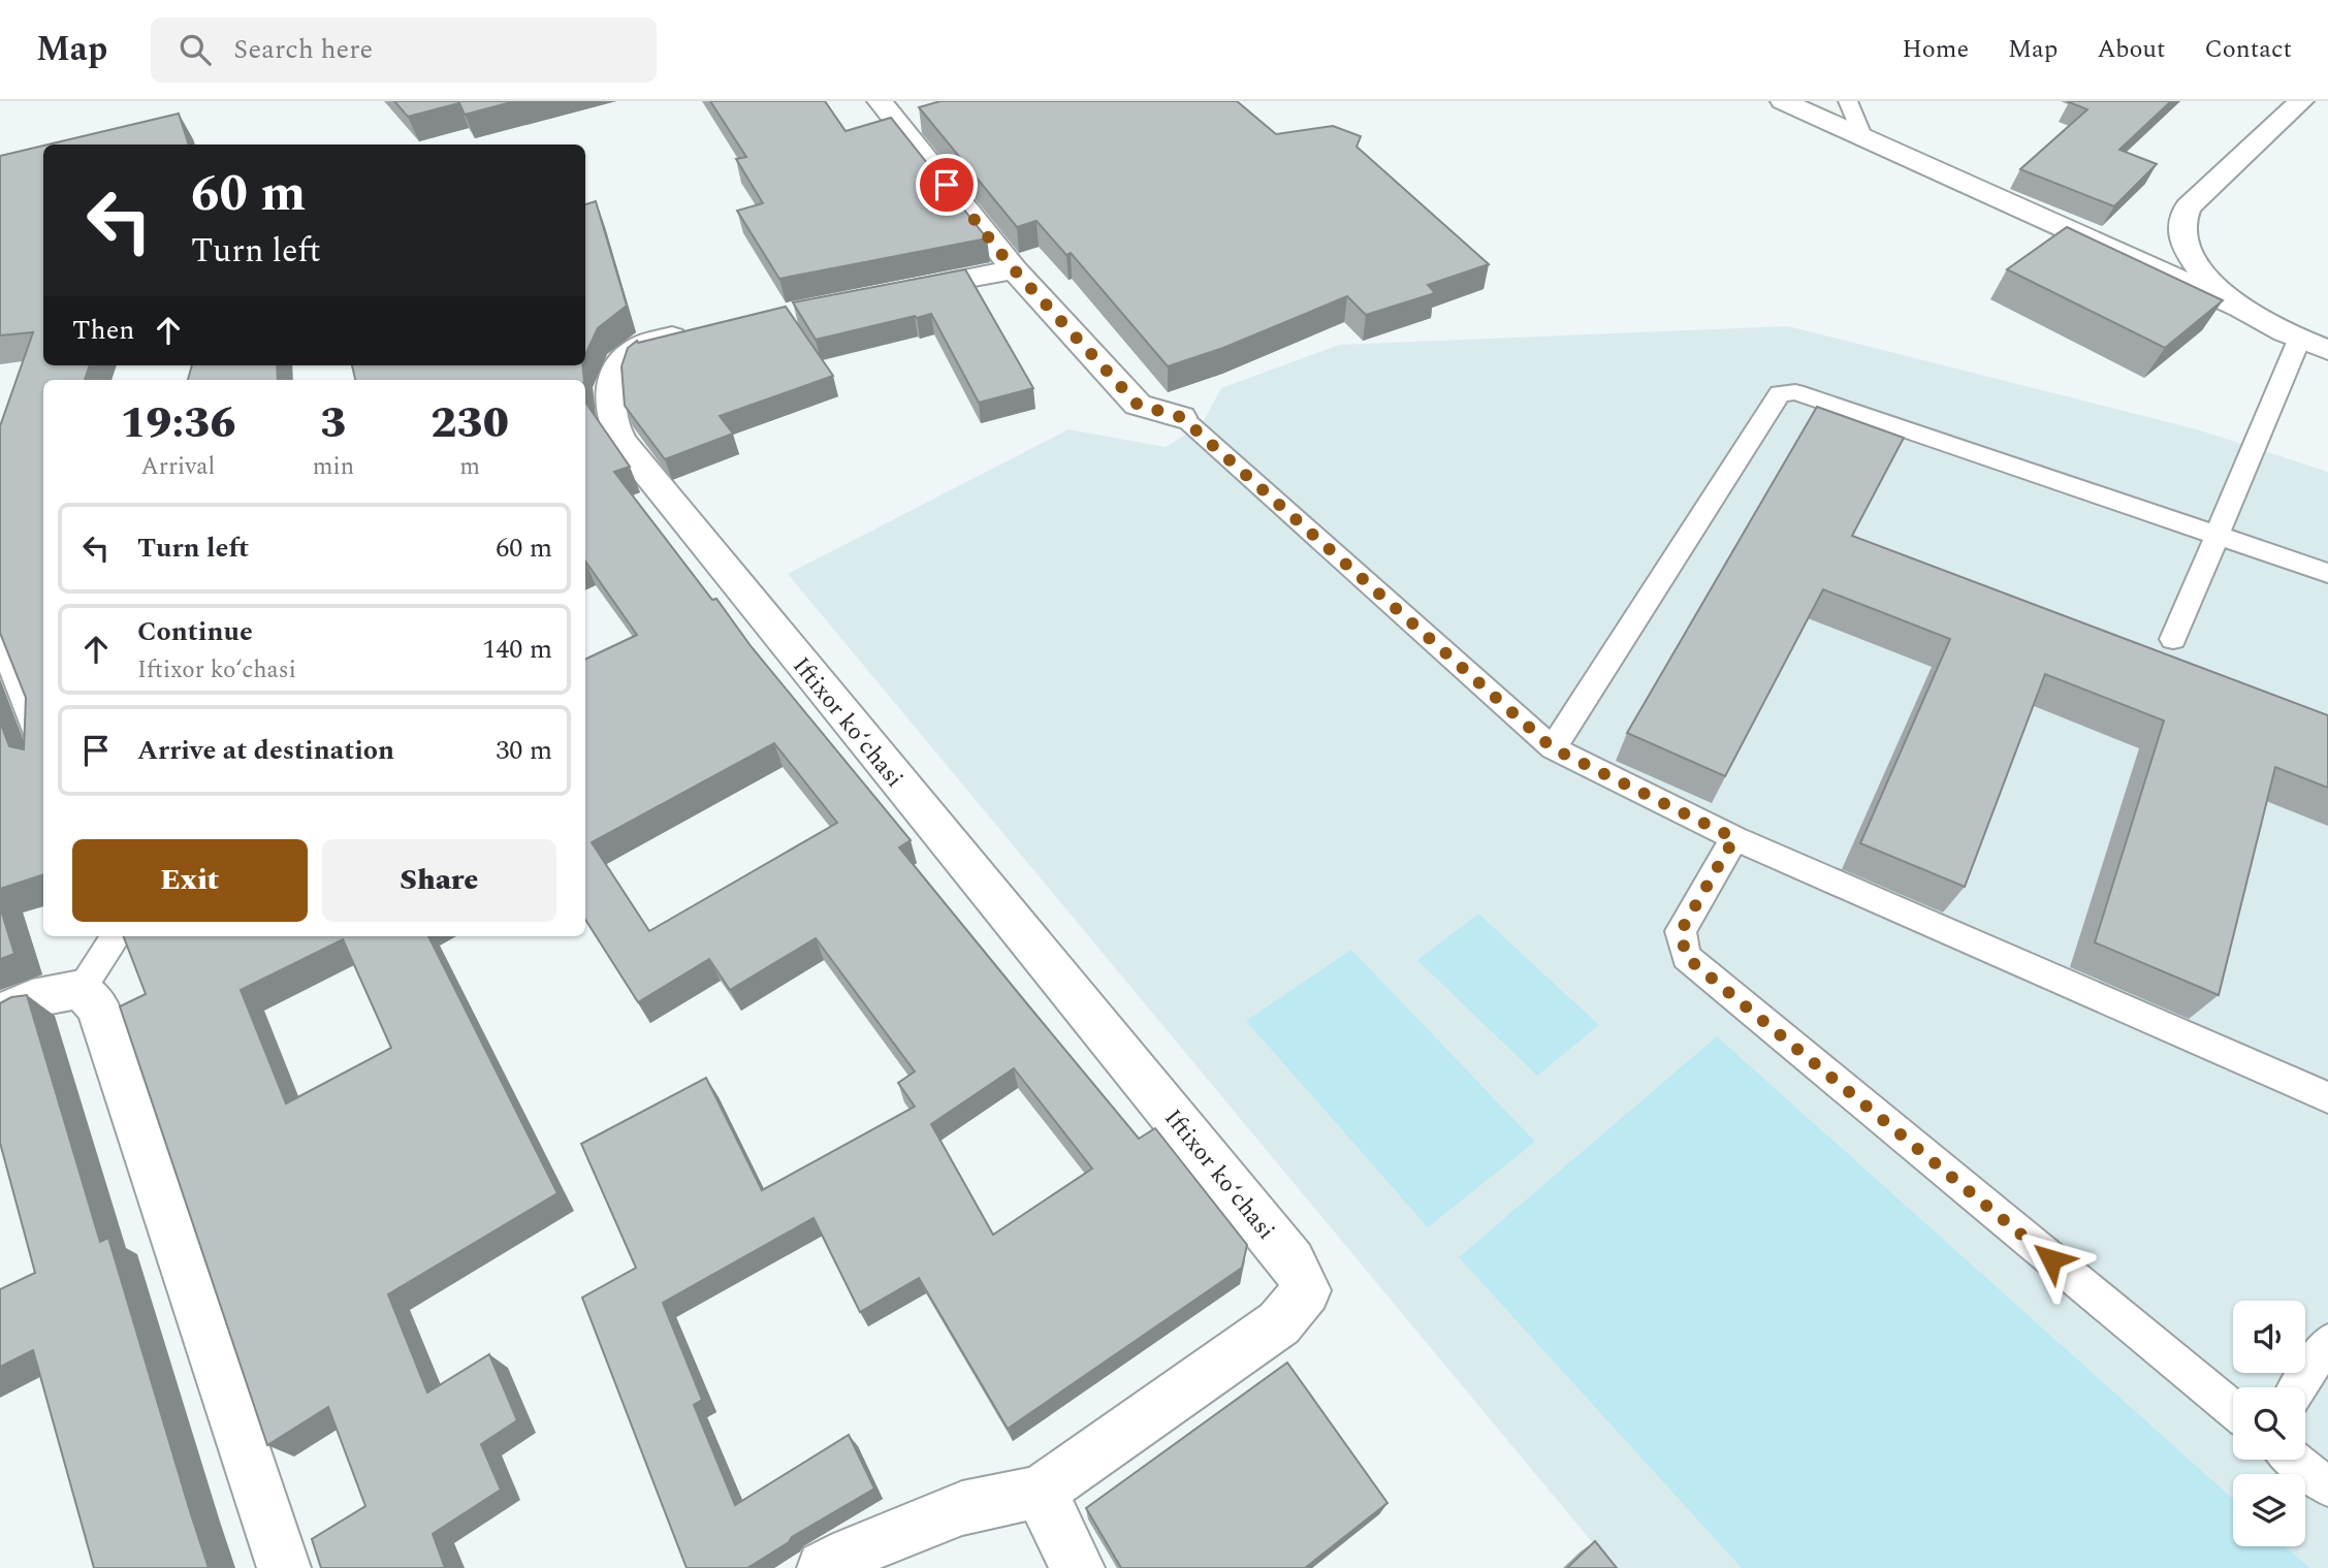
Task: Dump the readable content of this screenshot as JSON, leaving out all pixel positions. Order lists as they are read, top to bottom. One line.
{"streets":{"street":["Iftixor koʻchasi"]},"page":{"header":"Map","search":"Search here","nav":["Home","Map","About","Contact"],"turn":["60 m","Turn left"],"then":"Then","eta":["19:36","Arrival","3","min","230","m"],"list":[{"name":"Turn left","value":"60 m"},{"name":"Continue","note":"Iftixor koʻchasi","value":"140 m"},{"name":"Arrive at destination","value":"30 m"}],"buttons":["Exit","Share"]}}
